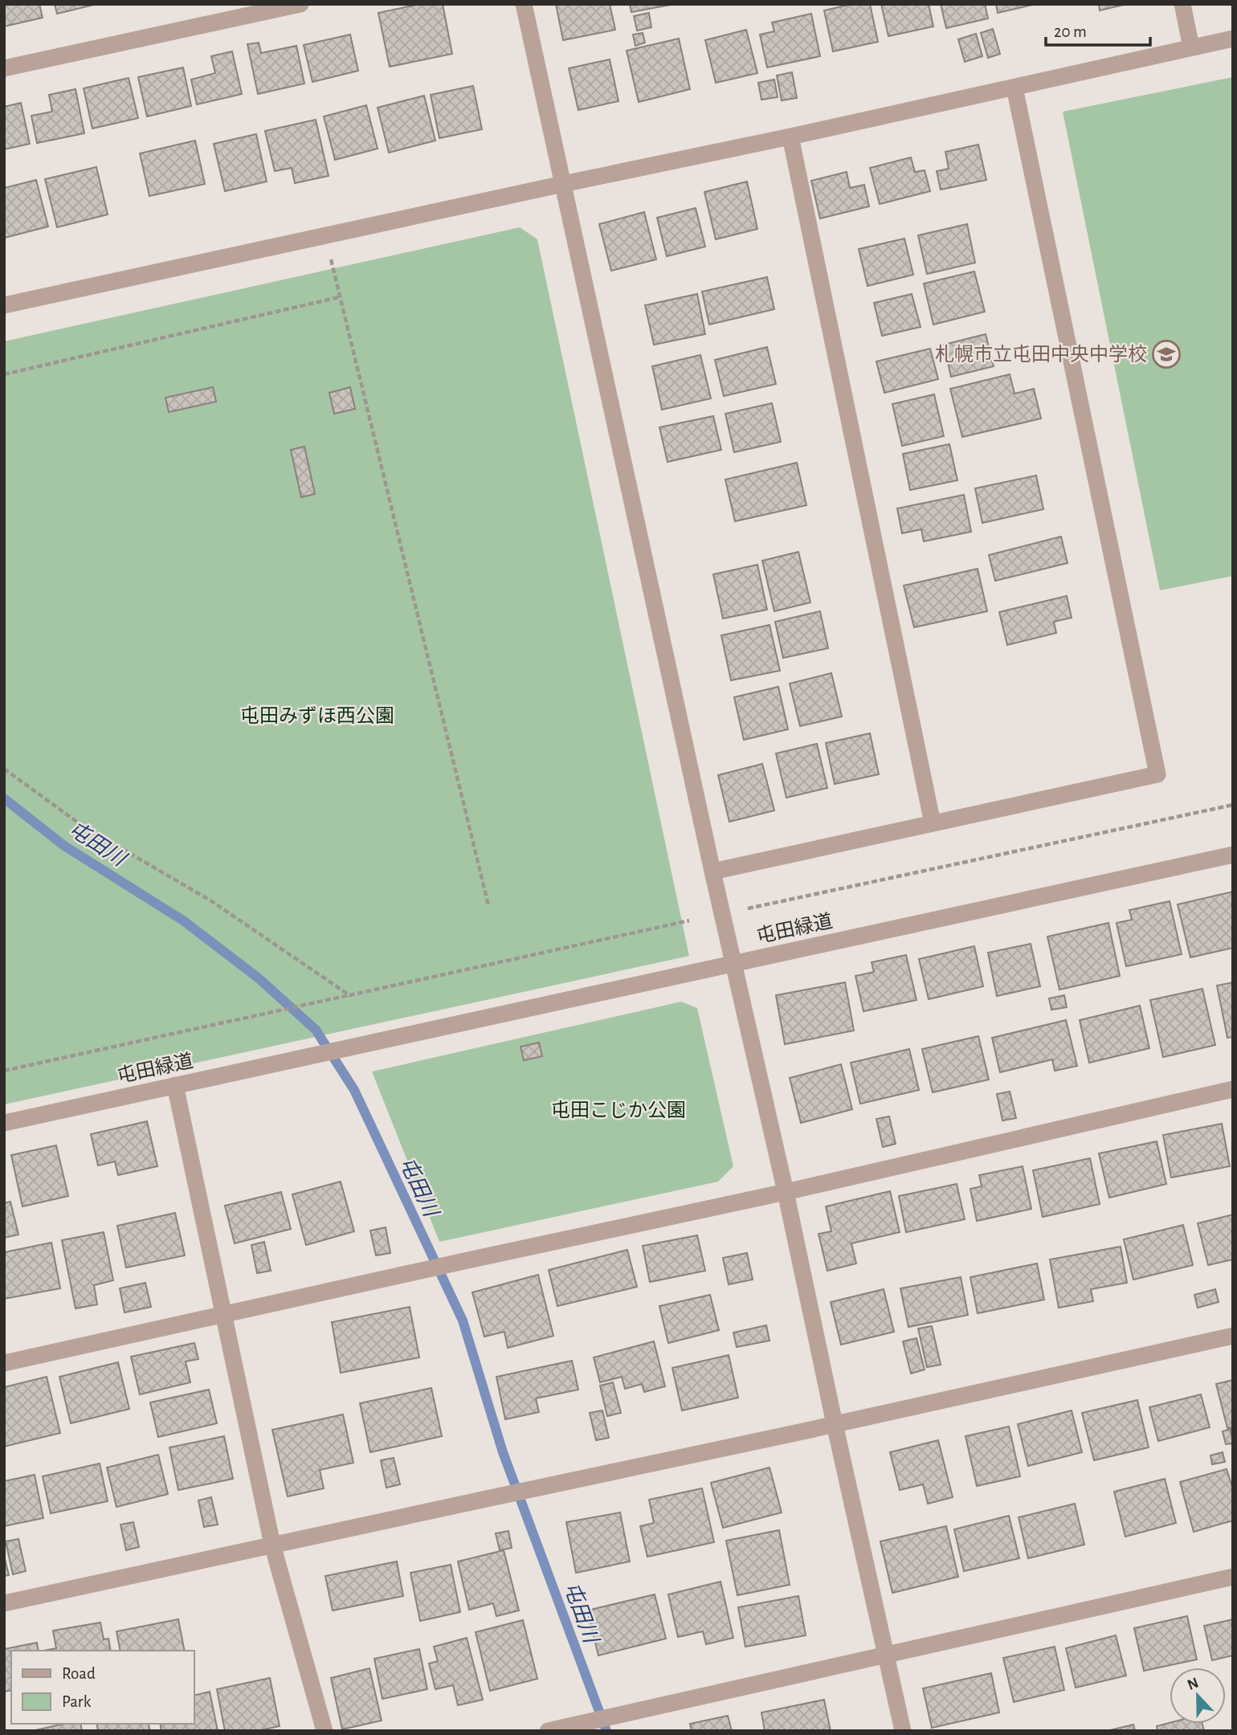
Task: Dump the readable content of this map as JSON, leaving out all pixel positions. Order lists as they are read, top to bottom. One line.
{"streets":{"street":["屯田緑道"]},"water":["屯田川"],"parks":["屯田みずほ西公園","屯田こじか公園"],"places":{"school or university":["札幌市立屯田中央中学校"]},"legend":["Road","Park"],"scale_bar":"20 m","north":"top"}
